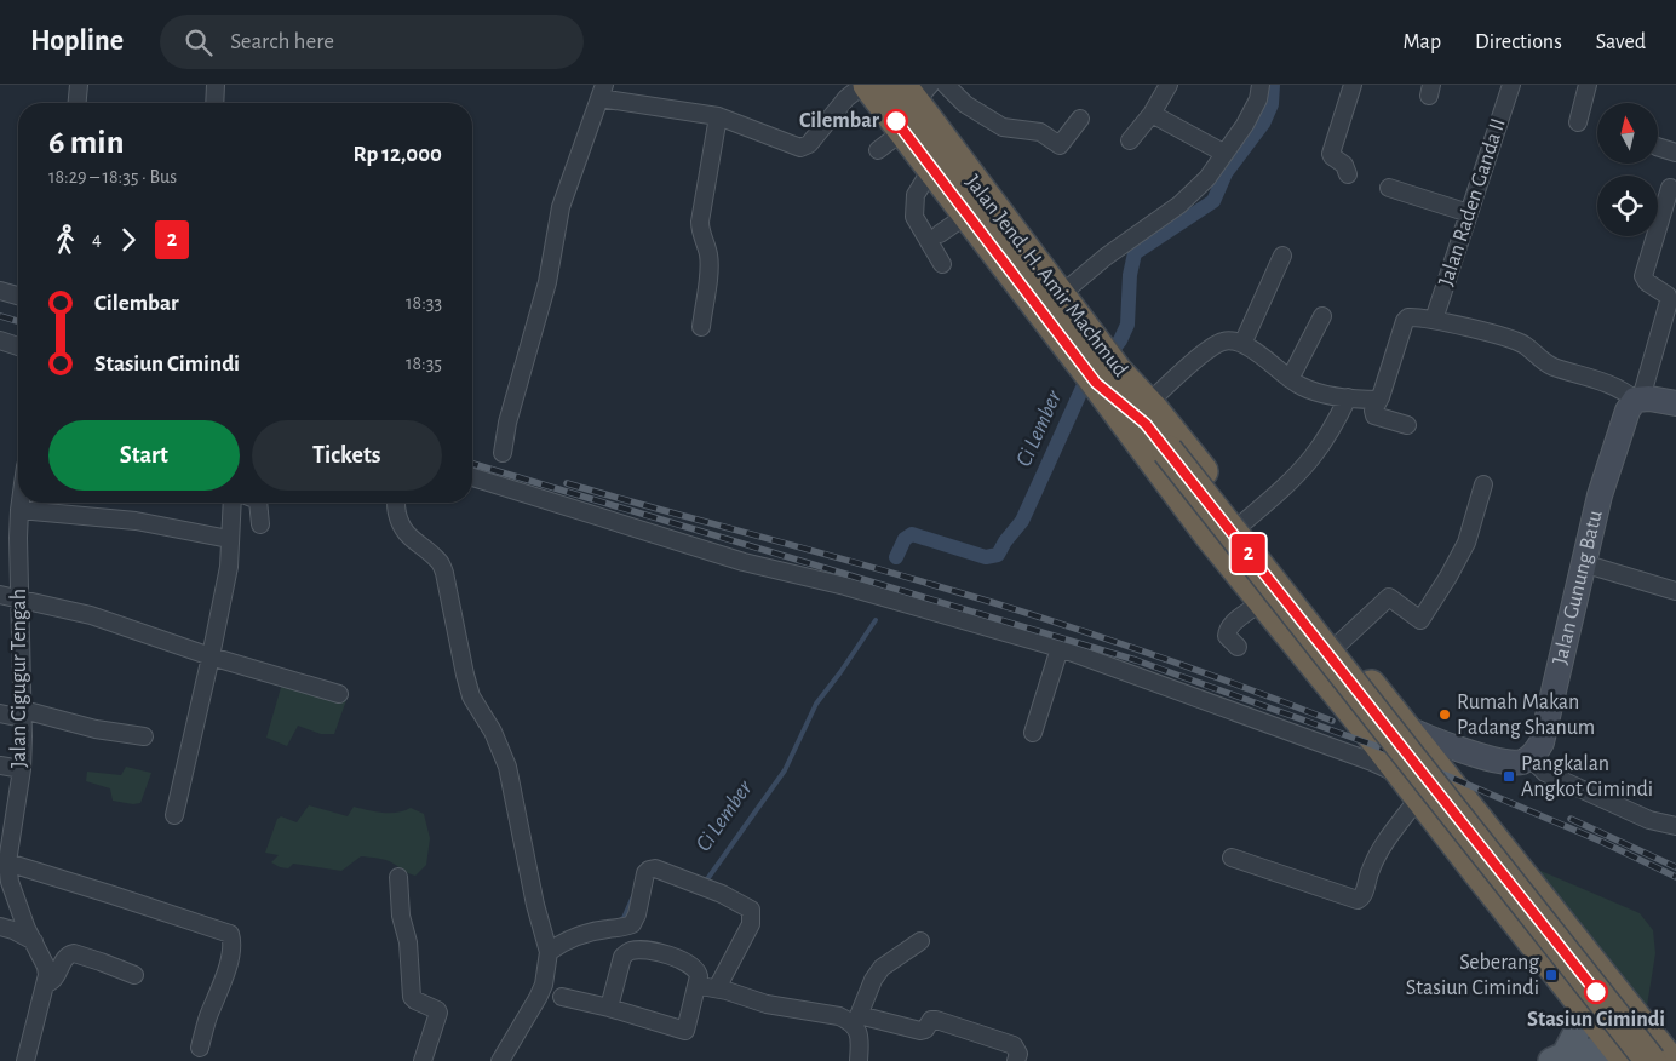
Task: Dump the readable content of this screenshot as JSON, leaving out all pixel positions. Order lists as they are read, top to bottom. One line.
{"streets":{"highway":["Jalan Jend. H. Amir Machmud"],"main road":["Jalan Gunung Batu"],"street":["Jalan Raden Ganda II","Jalan Cigugur Tengah"]},"water":["Ci Lember"],"places":{"other":["Cilembar","Rumah Makan Padang Shanum","Stasiun Cimindi"],"transit":["Pangkalan Angkot Cimindi","Seberang Stasiun Cimindi"]},"lines":["bus line 2"],"north":"top","page":{"header":"Hopline","search":"Search here","nav":["Map","Directions","Saved"],"on_map":"2","heading":["6 min","18:29 – 18:35 · Bus","Rp 12,000"],"legs":["4","2"],"list":[{"name":"Cilembar","value":"18:33"},{"name":"Stasiun Cimindi","value":"18:35"}],"buttons":["Start","Tickets"]}}
